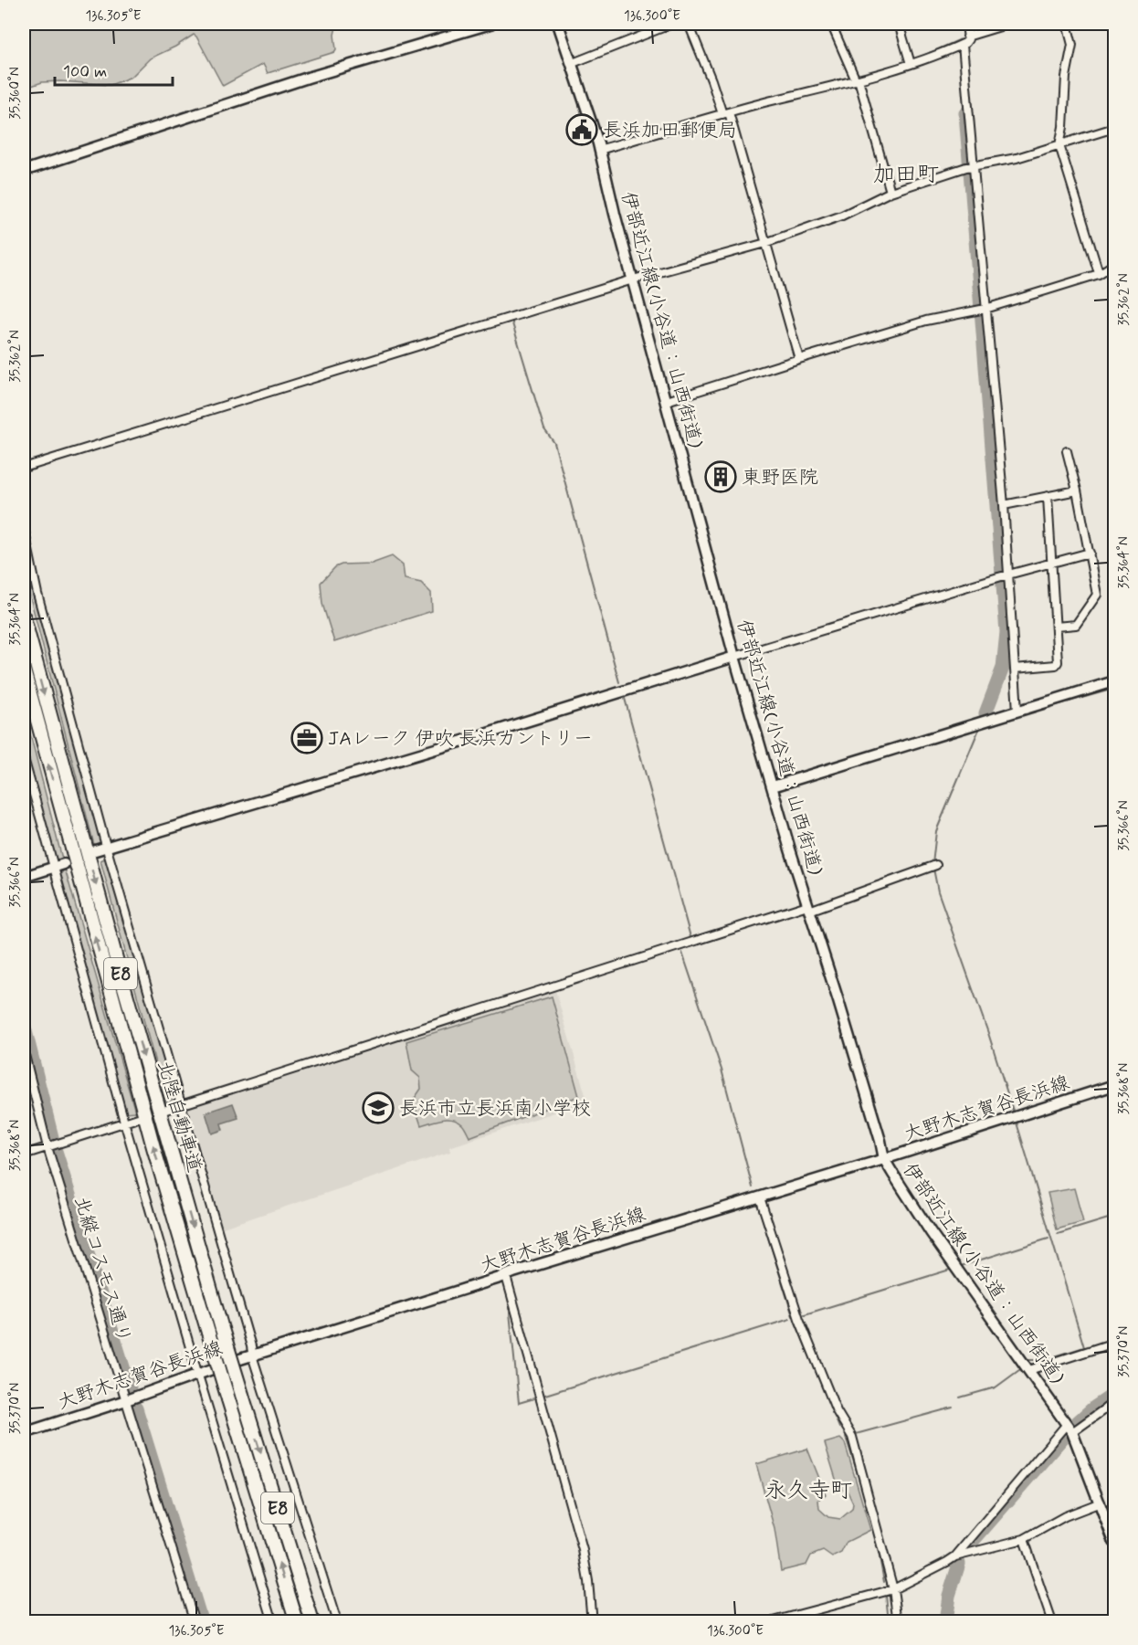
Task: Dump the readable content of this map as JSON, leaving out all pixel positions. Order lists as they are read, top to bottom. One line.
{"streets":{"highway":["E8","北陸自動車道"],"main road":["伊部近江線(小谷道：山西街道)","大野木志賀谷長浜線"],"street":["北縦コスモス通り"]},"crossings":[["伊部近江線(小谷道：山西街道)","大野木志賀谷長浜線"],["大野木志賀谷長浜線","北縦コスモス通り"]],"districts":["加田町","永久寺町"],"places":{"public building":["長浜加田郵便局"],"building":["東野医院"],"office":["JAレーク 伊吹 長浜カントリー"],"school or university":["長浜市立長浜南小学校"]},"scale_bar":"100 m","coordinates":["136.305°E","136.300°E","35.360°N","35.362°N","35.364°N","35.366°N","35.368°N","35.370°N"]}
